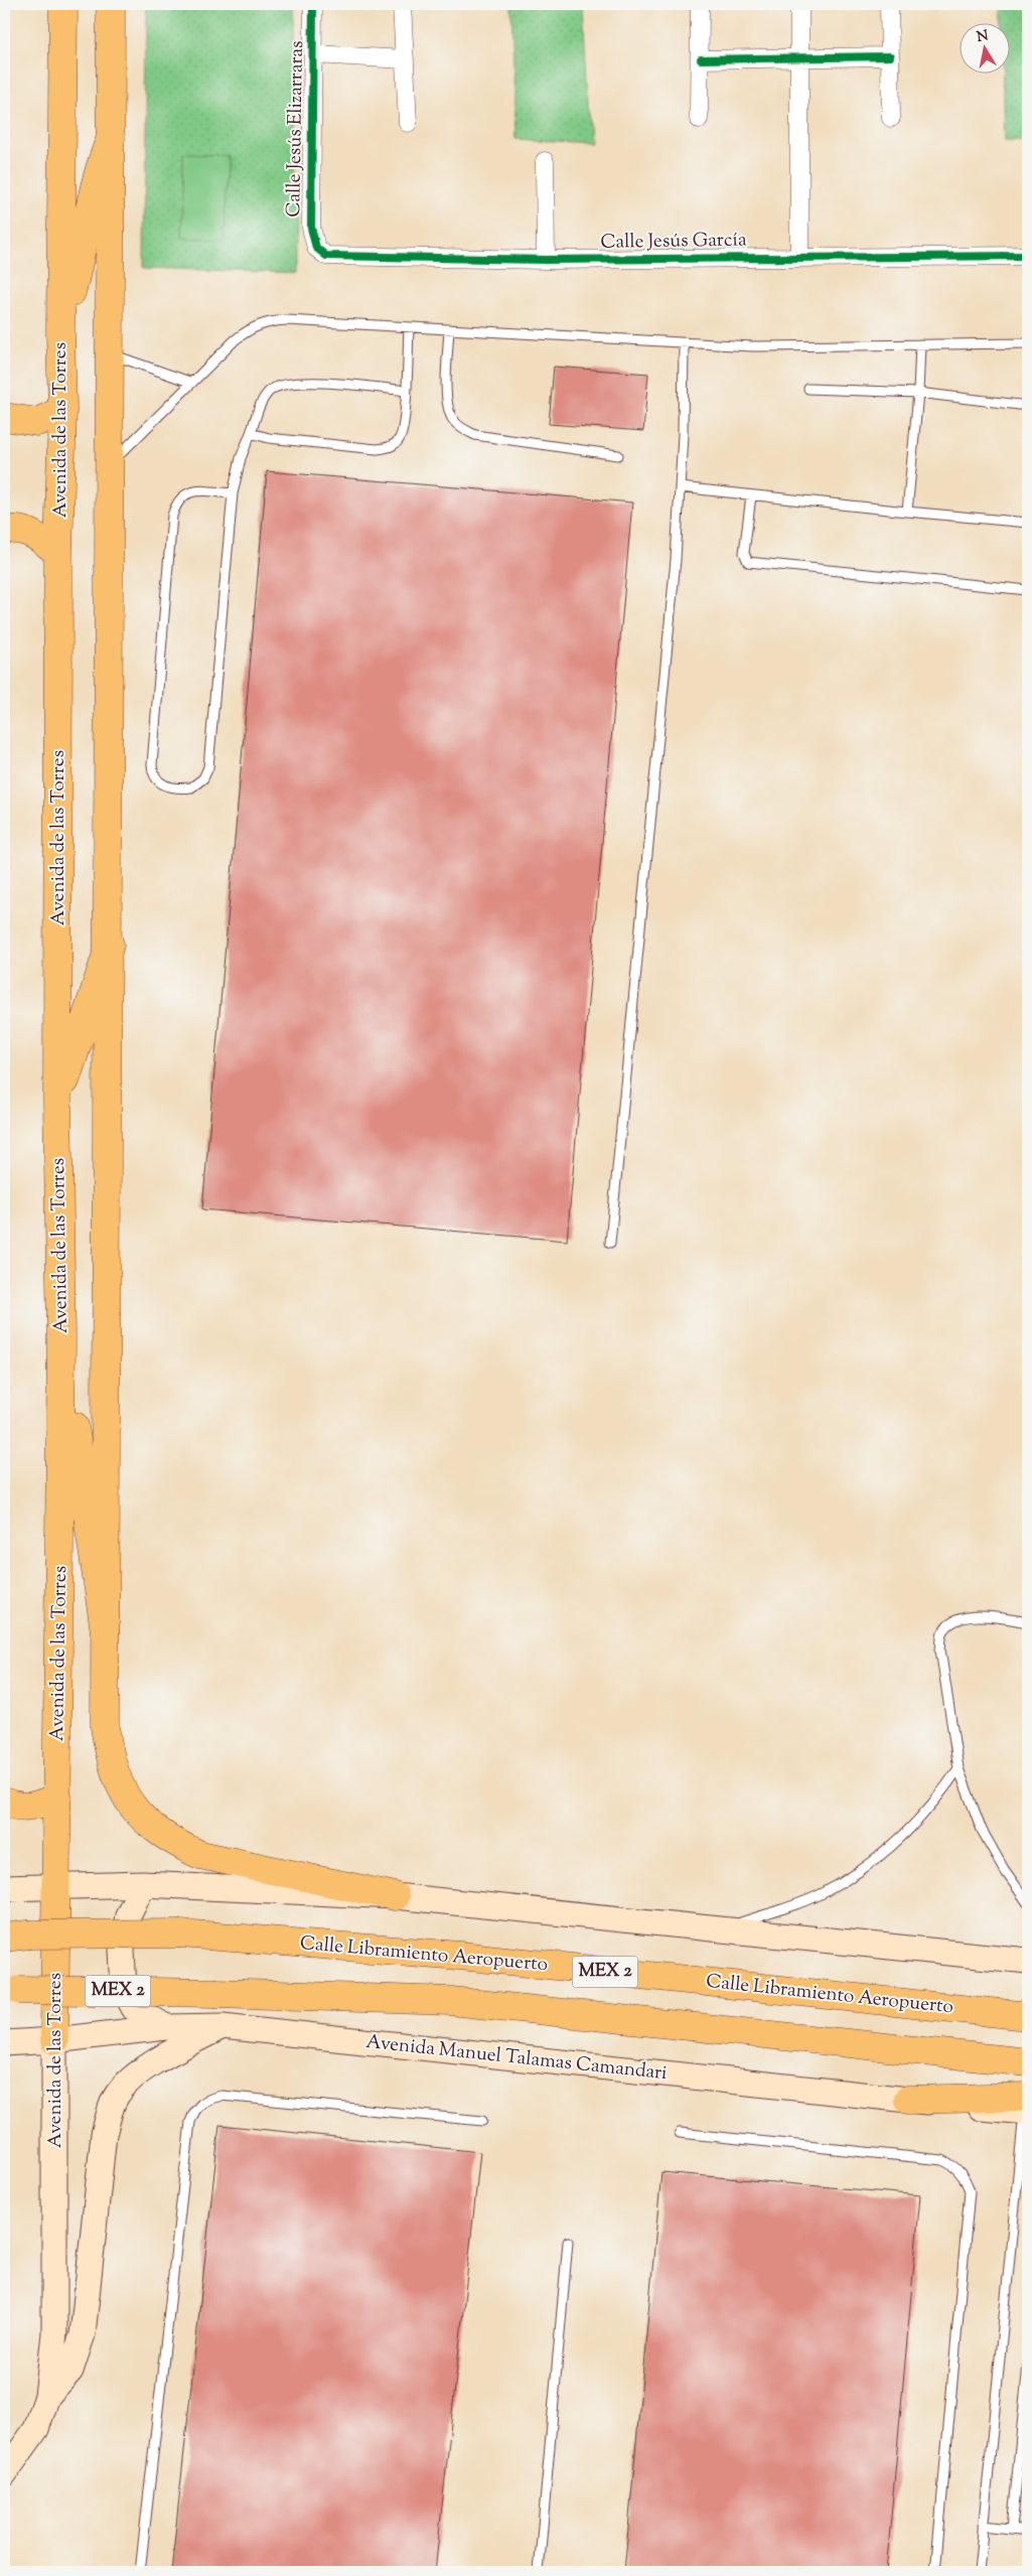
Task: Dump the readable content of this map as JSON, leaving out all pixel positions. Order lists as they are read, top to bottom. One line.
{"streets":{"main road":["Avenida de las Torres","Calle Libramiento Aeropuerto","MEX 2","Avenida Manuel Talamas Camandari"],"street":["Calle Jesús Elizarraras","Calle Jesús García"]},"crossings":[["Calle Jesús Elizarraras","Calle Jesús García"],["Avenida de las Torres","Avenida Manuel Talamas Camandari"]],"north":"top"}
